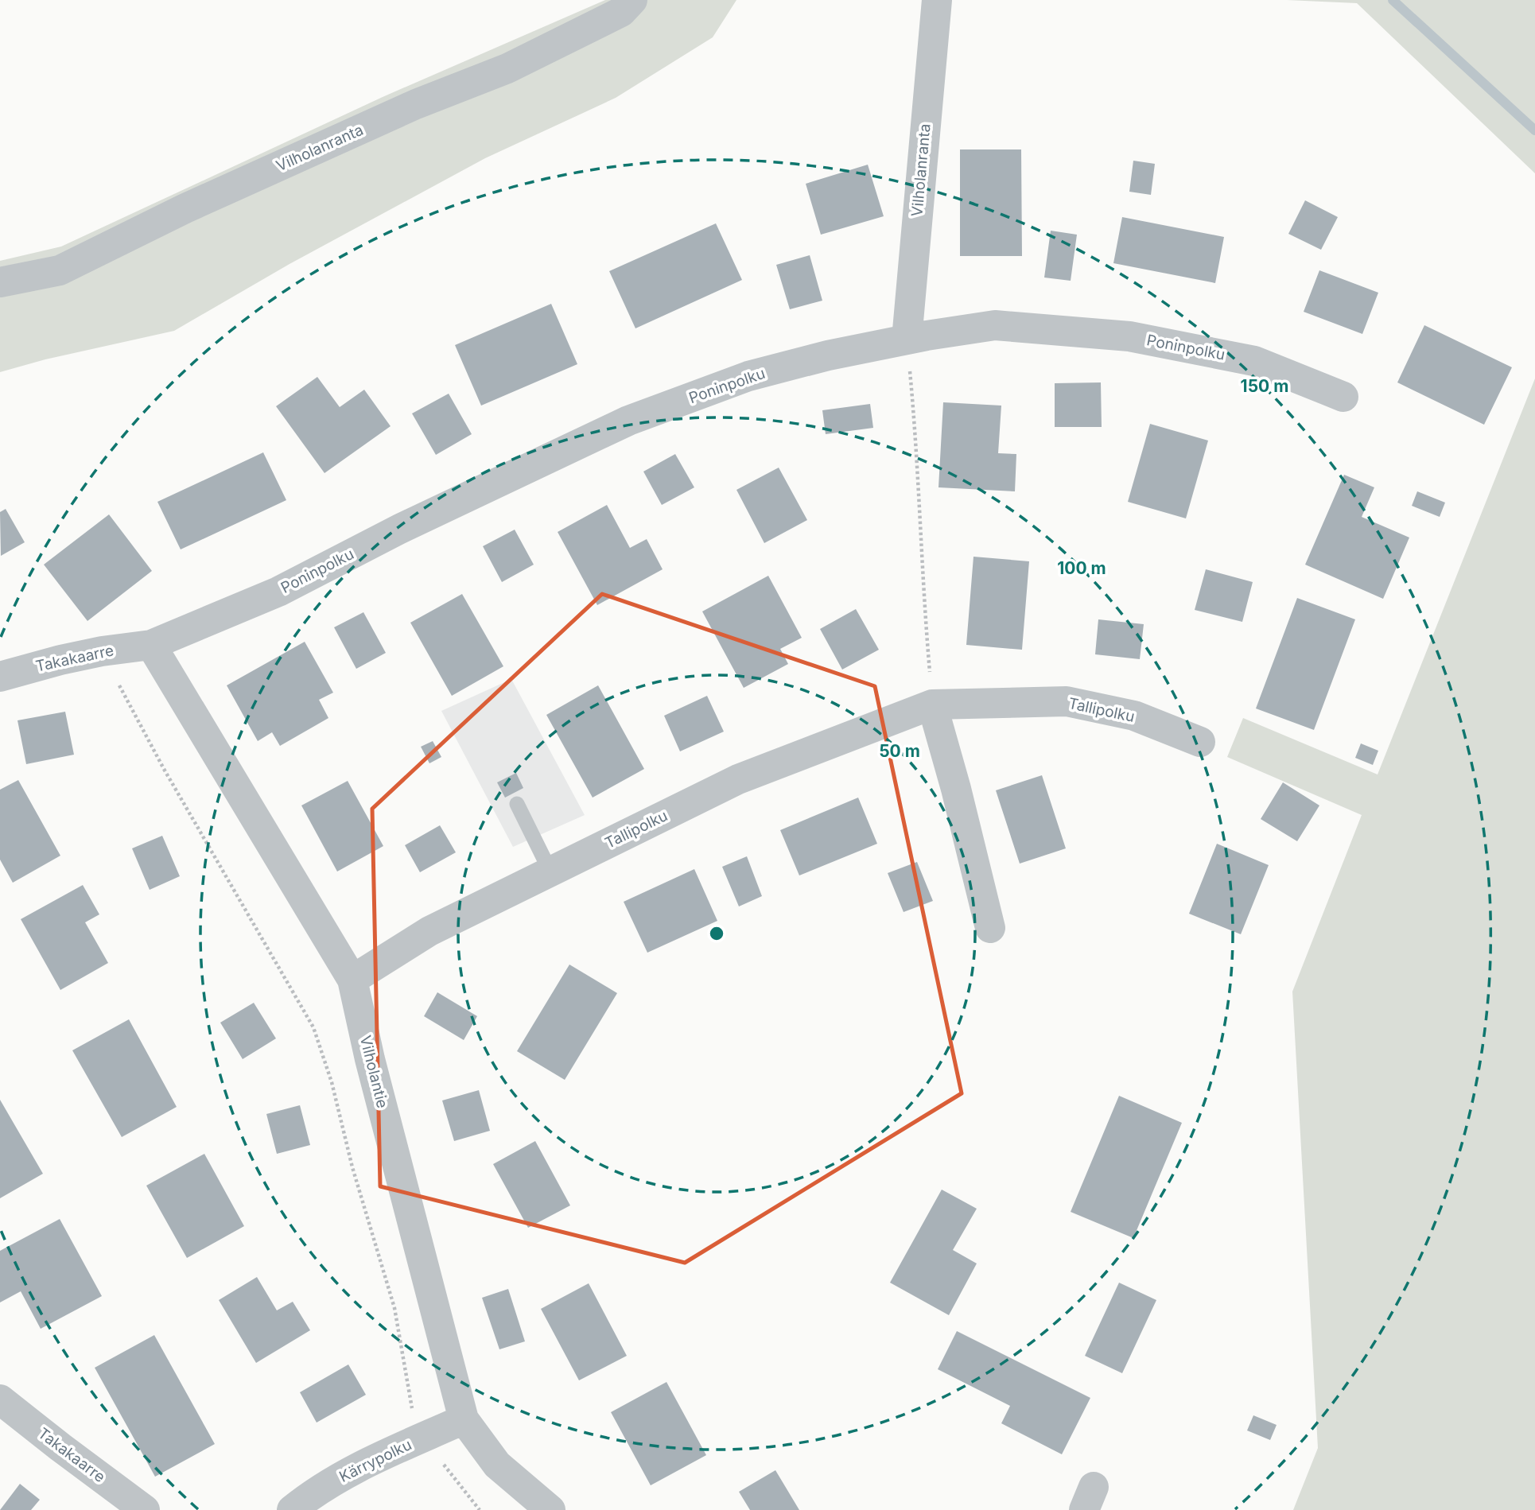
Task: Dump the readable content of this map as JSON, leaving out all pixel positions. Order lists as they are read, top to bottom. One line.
{"streets":{"street":["Vilholanranta","Poninpolku","Takakaarre","Tallipolku","Vilholantie","Kärrypolku"]},"crossings":[["Vilholanranta","Poninpolku"],["Poninpolku","Takakaarre"],["Poninpolku","Vilholantie"],["Takakaarre","Vilholantie"],["Tallipolku","Vilholantie"],["Vilholantie","Kärrypolku"]],"rings":["150 m","100 m","50 m"]}
